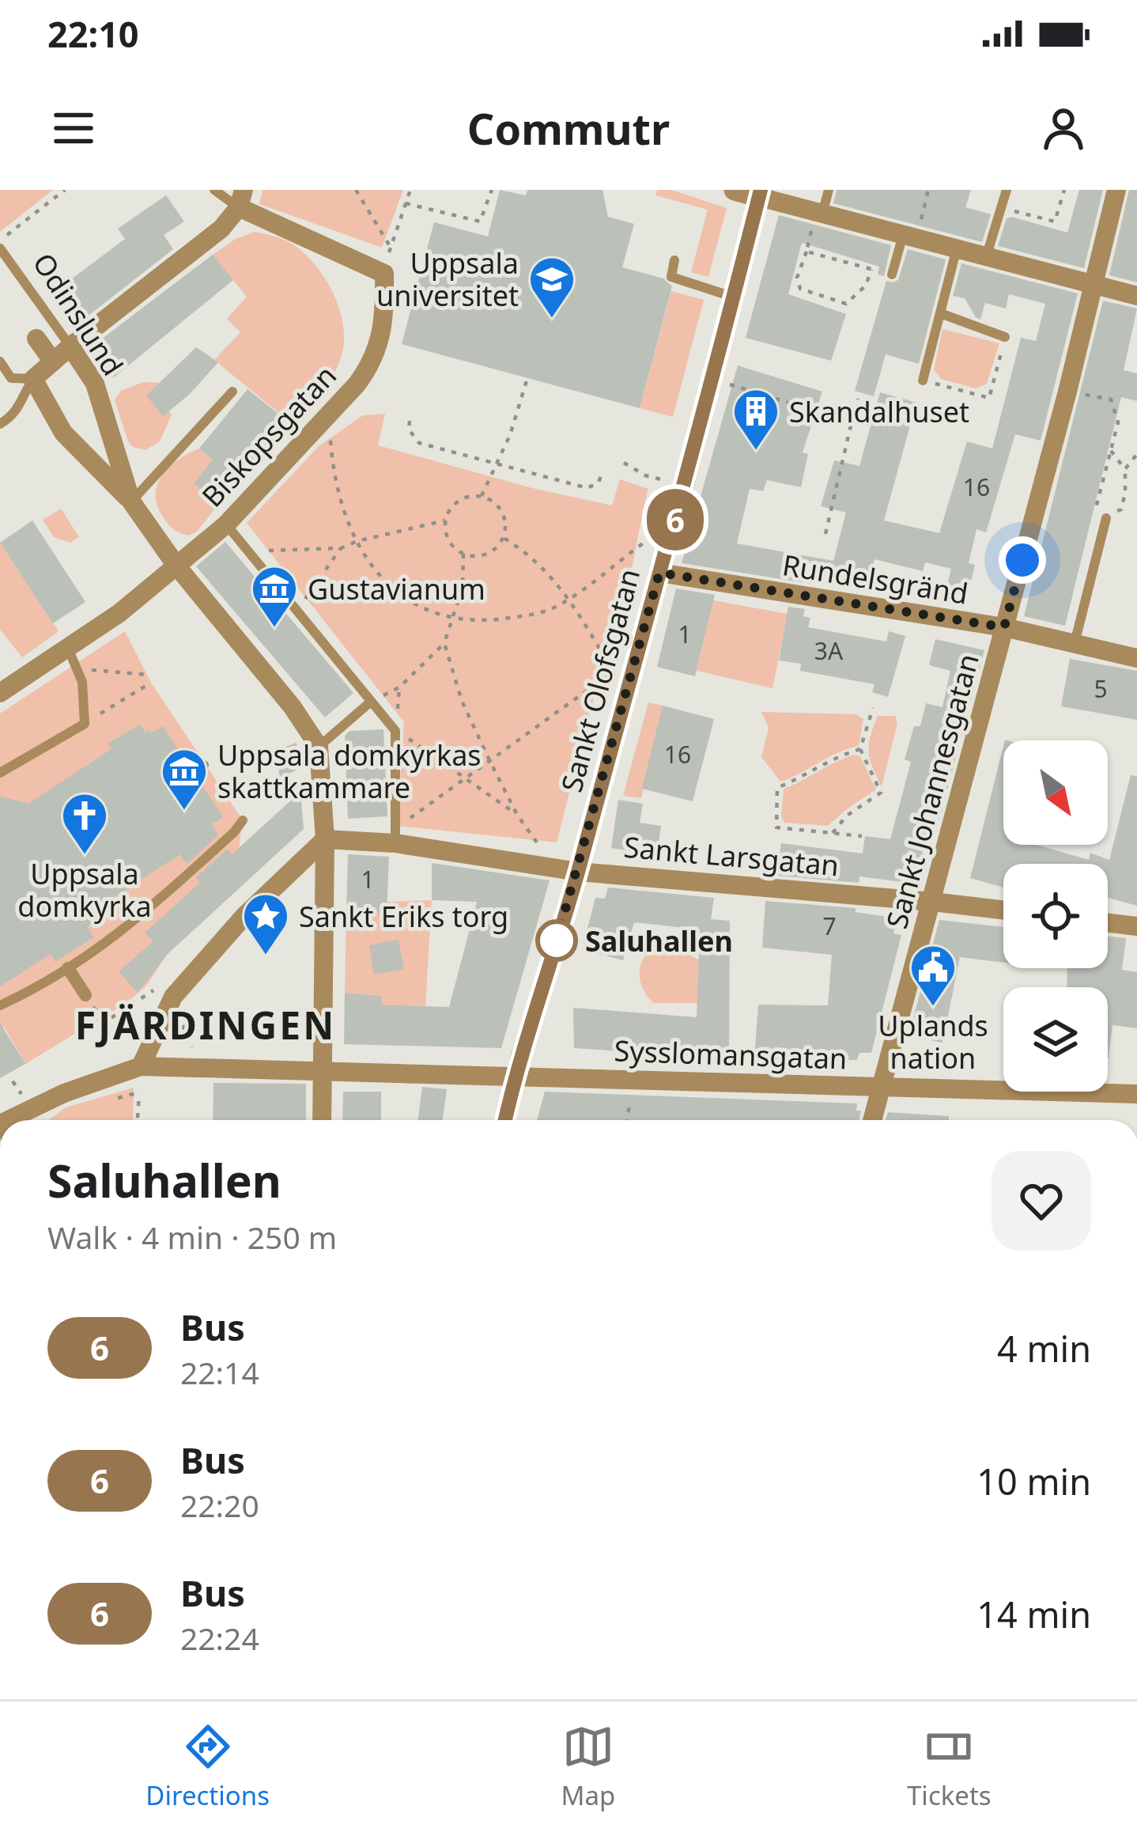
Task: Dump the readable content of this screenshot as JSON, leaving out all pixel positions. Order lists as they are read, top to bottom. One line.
{"streets":{"street":["Odinslund","Biskopsgatan","Rundelsgränd","Sankt Olofsgatan","Sankt Johannesgatan","Sankt Larsgatan","Sysslomansgatan"]},"crossings":[["Odinslund","Biskopsgatan"],["Rundelsgränd","Sankt Olofsgatan"],["Rundelsgränd","Sankt Johannesgatan"],["Sankt Olofsgatan","Sankt Larsgatan"],["Sankt Olofsgatan","Sysslomansgatan"],["Sankt Johannesgatan","Sankt Larsgatan"],["Sankt Johannesgatan","Sysslomansgatan"]],"districts":["FJÄRDINGEN"],"places":{"school or university":["Uppsala universitet"],"building":["Skandalhuset"],"museum":["Gustavianum","Uppsala domkyrkas skattkammare"],"church":["Uppsala domkyrka"],"other":["Saluhallen"],"place":["Sankt Eriks torg"],"public building":["Uplands nation"]},"lines":["bus line 6"],"house_numbers":["16","1","3A","5","16","1","7"],"north":"bottom right","page":{"status":"22:10","header":"Commutr","on_map":"6","heading":["Saluhallen","Walk · 4 min · 250 m"],"list":[{"mark":"6","name":"Bus","note":"22:14","value":"4 min"},{"mark":"6","name":"Bus","note":"22:20","value":"10 min"},{"mark":"6","name":"Bus","note":"22:24","value":"14 min"}],"tabs":["Directions","Map","Tickets"]}}
